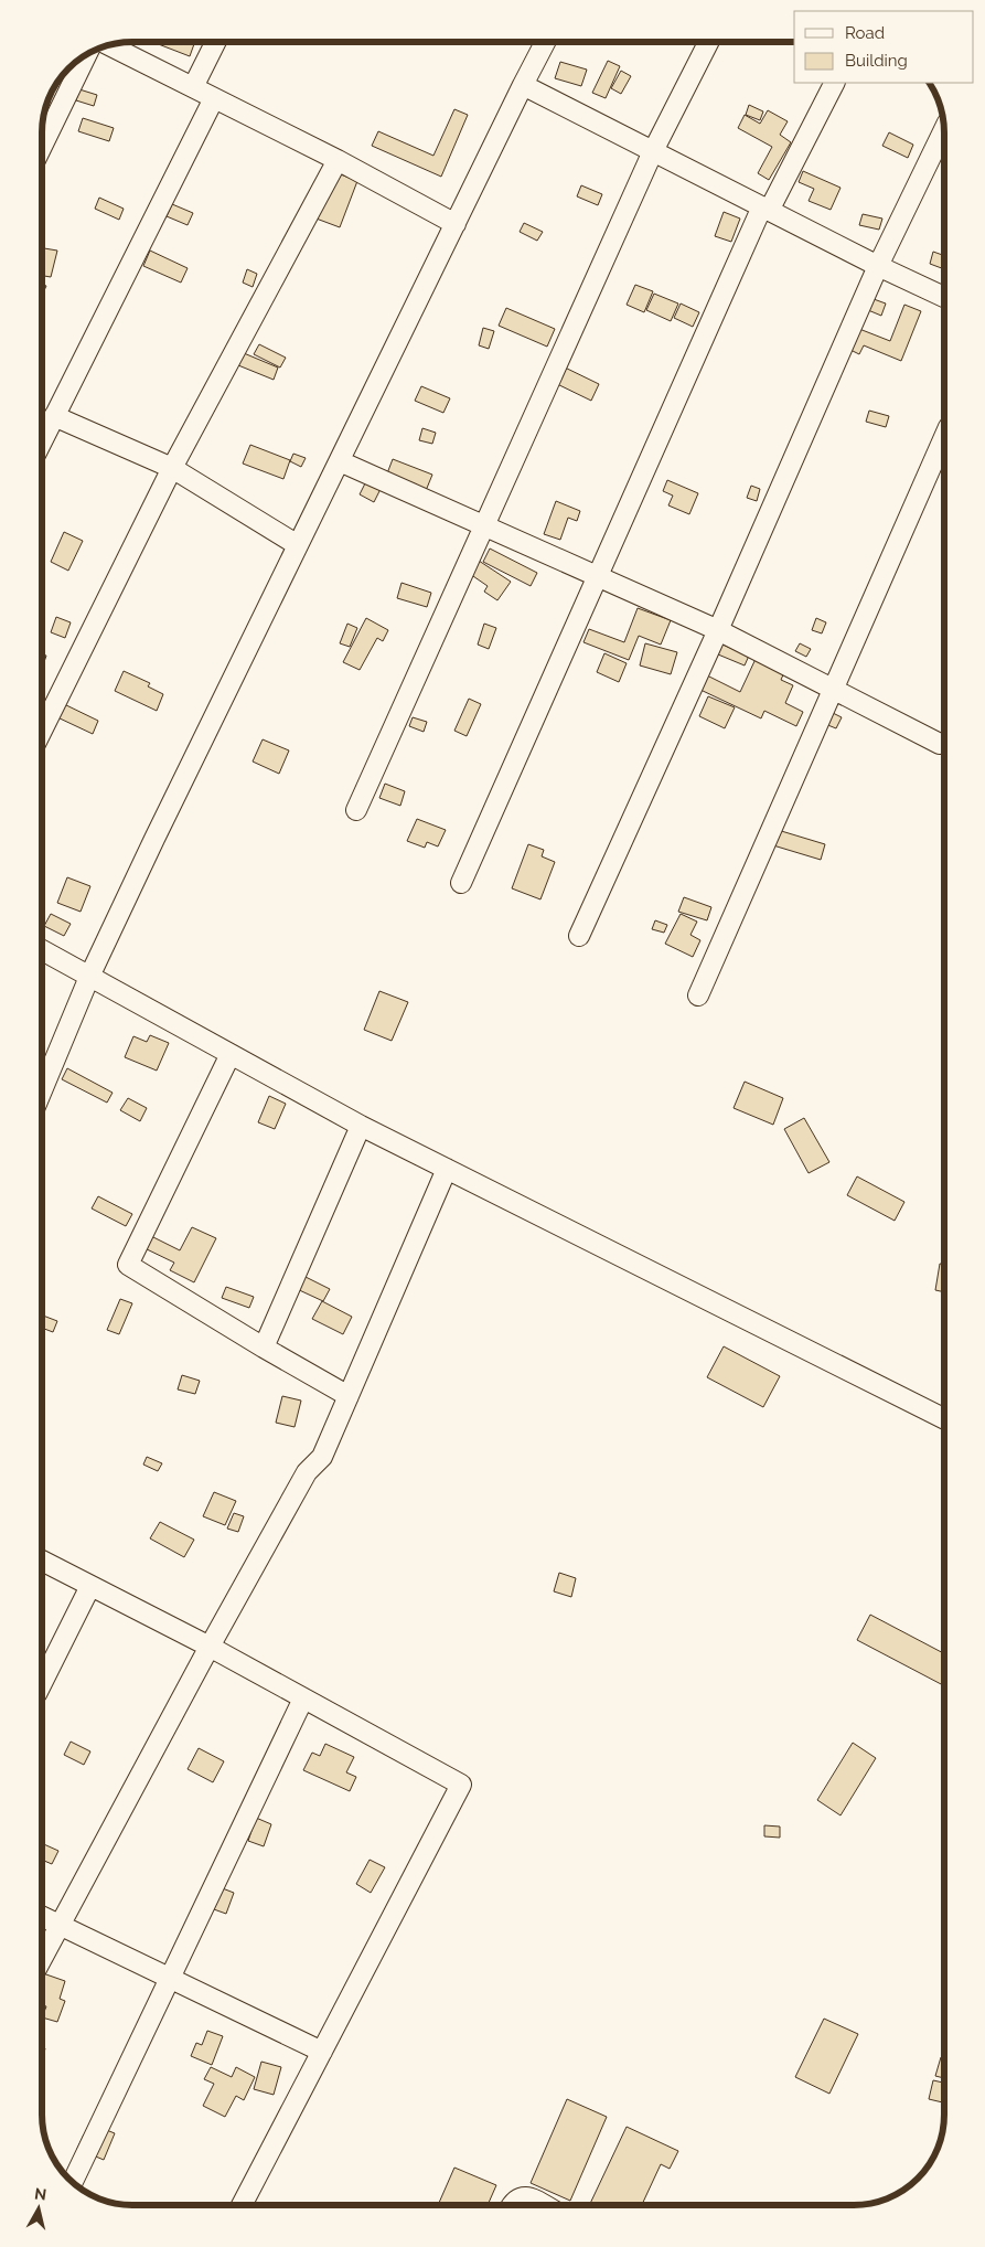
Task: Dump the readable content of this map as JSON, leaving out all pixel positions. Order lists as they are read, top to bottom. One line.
{"legend":["Road","Building"],"north":"top"}
